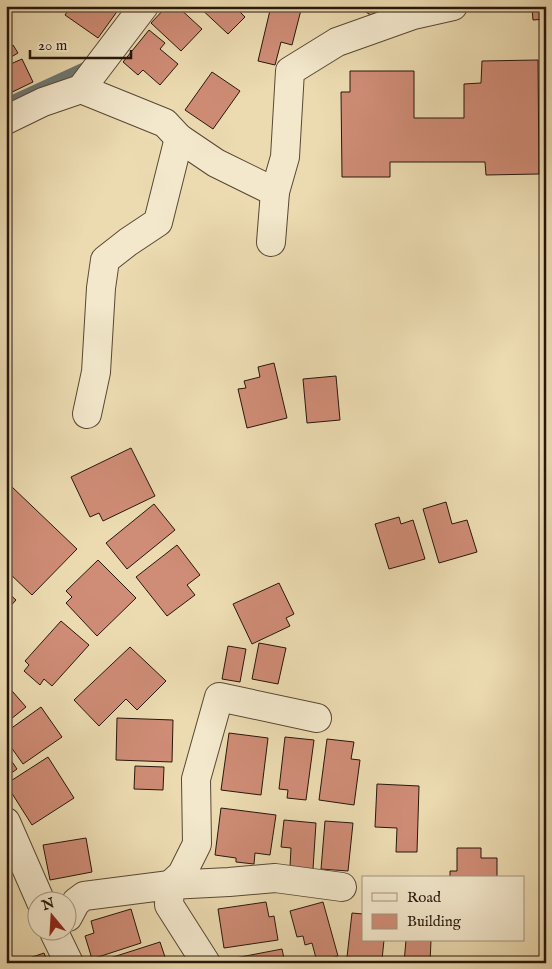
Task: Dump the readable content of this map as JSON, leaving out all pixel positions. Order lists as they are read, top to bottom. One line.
{"legend":["Road","Building"],"scale_bar":"20 m","north":"top"}
